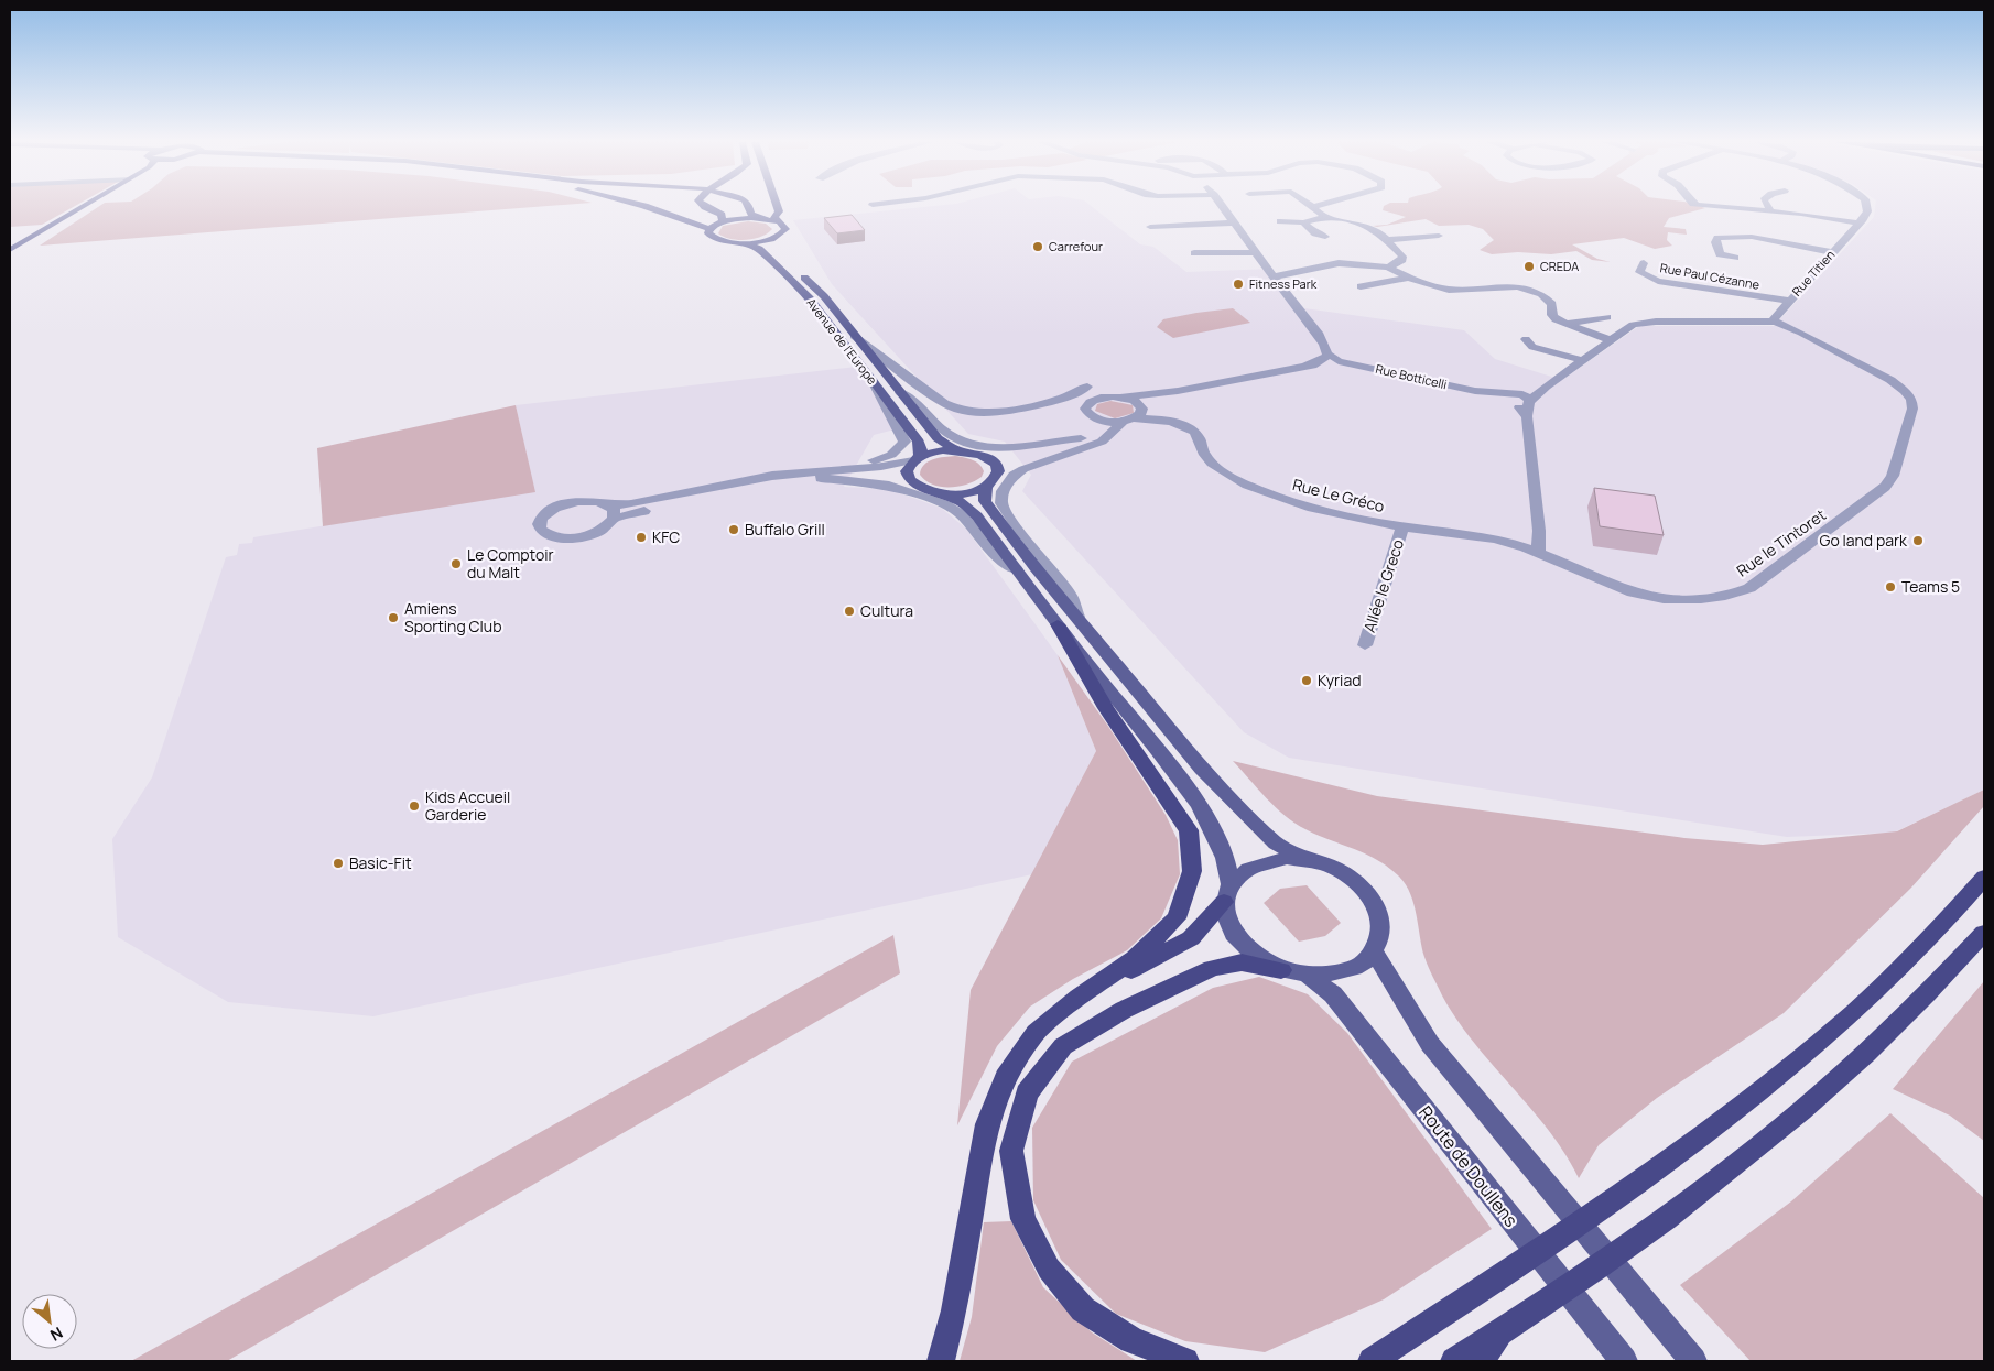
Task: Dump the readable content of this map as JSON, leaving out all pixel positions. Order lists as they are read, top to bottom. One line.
{"streets":{"main road":["Avenue de l'Europe","Route de Doullens"],"street":["Rue Titien","Rue Paul Cézanne","Rue Botticelli","Rue Le Gréco","Rue le Tintoret","Allée le Greco"]},"crossings":[["Rue Titien","Rue Paul Cézanne"],["Rue Titien","Rue le Tintoret"],["Rue Botticelli","Rue Le Gréco"],["Rue Le Gréco","Rue le Tintoret"],["Rue Le Gréco","Allée le Greco"]],"places":["Carrefour","CREDA","Fitness Park","Buffalo Grill","KFC","Go land park","Le Comptoir du Malt","Teams 5","Cultura","Amiens Sporting Club","Kyriad","Kids Accueil Garderie","Basic-Fit"],"north":"bottom right"}
